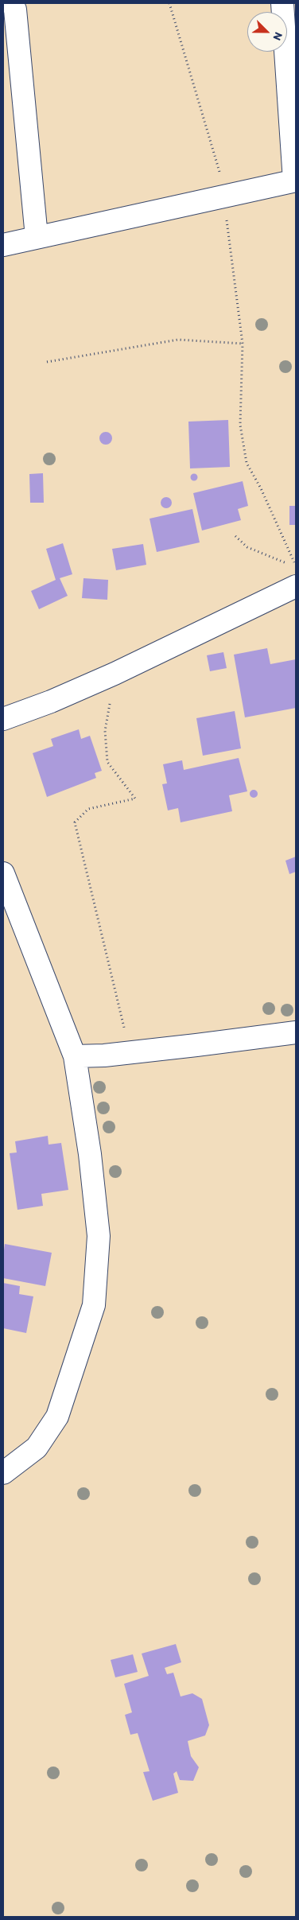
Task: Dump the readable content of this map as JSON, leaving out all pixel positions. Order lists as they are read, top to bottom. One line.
{"north":"bottom right"}
